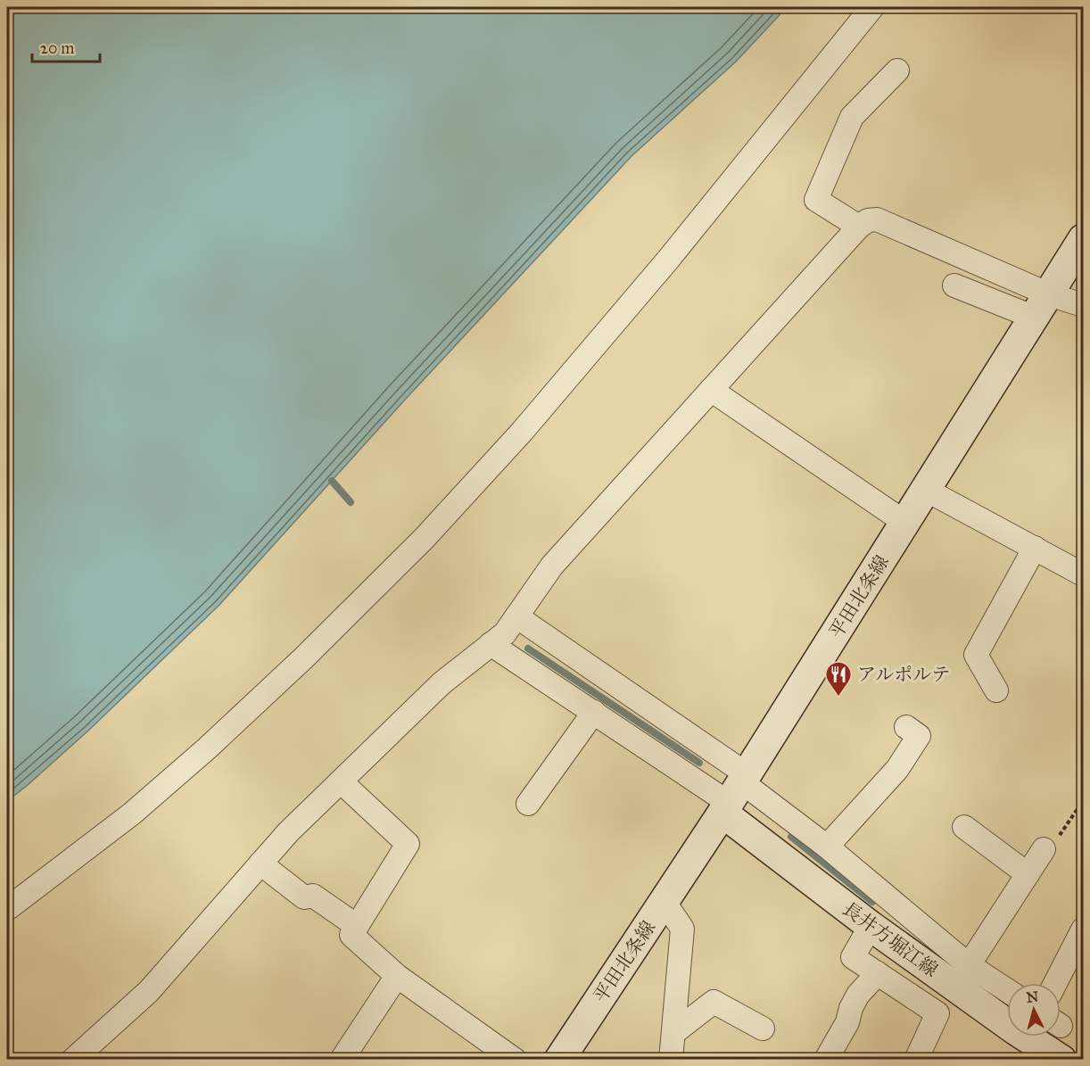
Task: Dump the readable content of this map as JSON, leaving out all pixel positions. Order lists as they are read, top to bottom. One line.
{"streets":{"main road":["平田北条線","長井方堀江線"]},"crossings":[["平田北条線","長井方堀江線"]],"places":{"restaurant":["アルポルテ"]},"scale_bar":"20 m","north":"top"}
